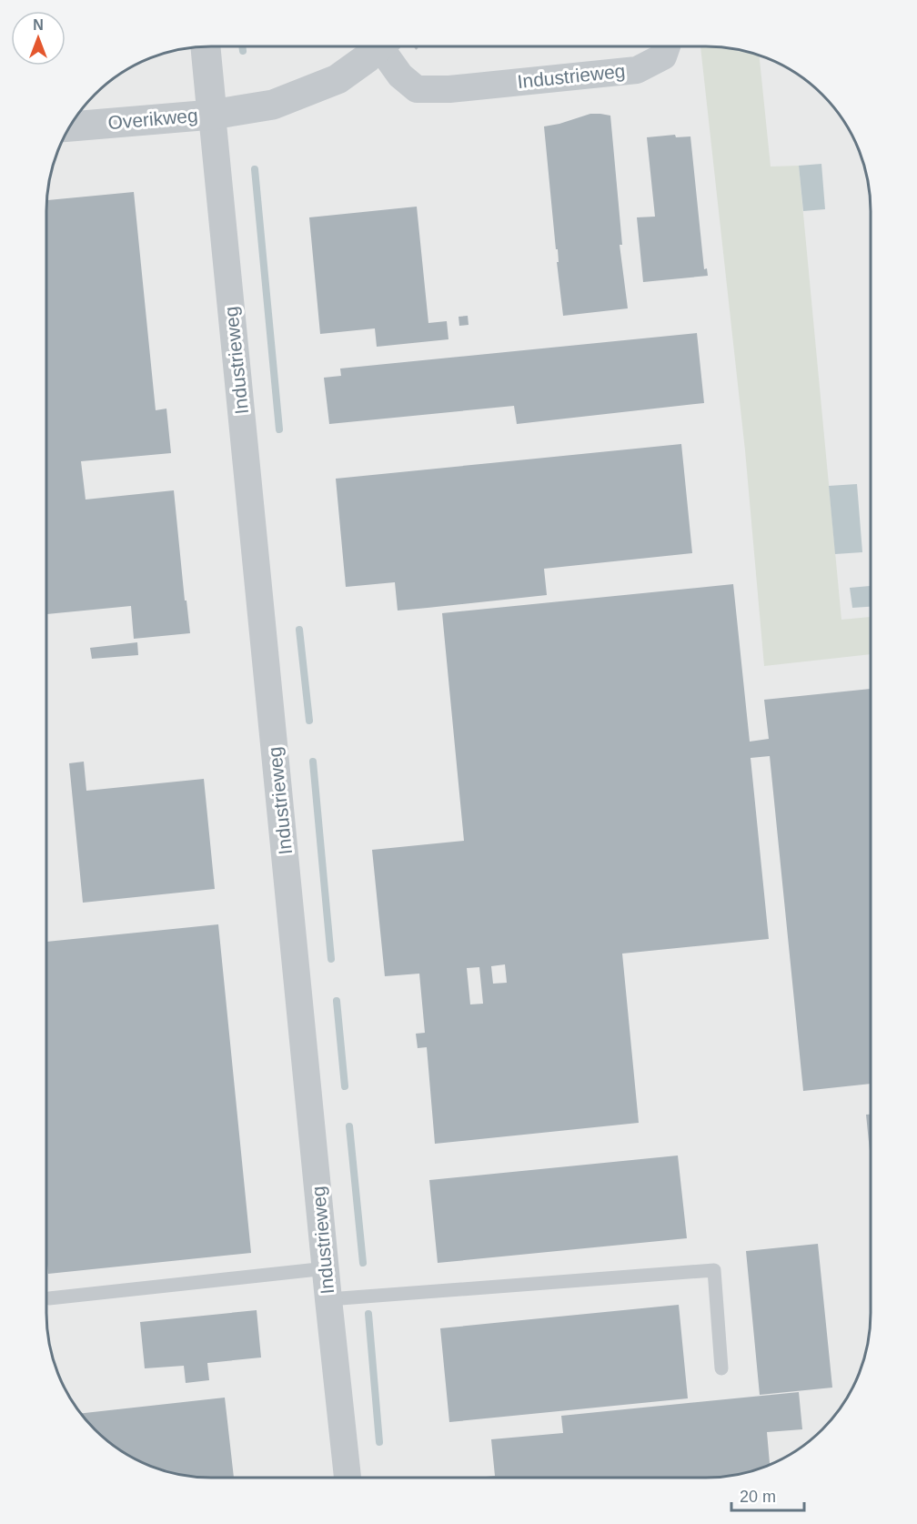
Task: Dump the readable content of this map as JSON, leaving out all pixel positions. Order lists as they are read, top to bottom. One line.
{"streets":{"street":["Industrieweg","Overikweg"]},"crossings":[["Industrieweg","Overikweg"]],"scale_bar":"20 m","north":"top"}
